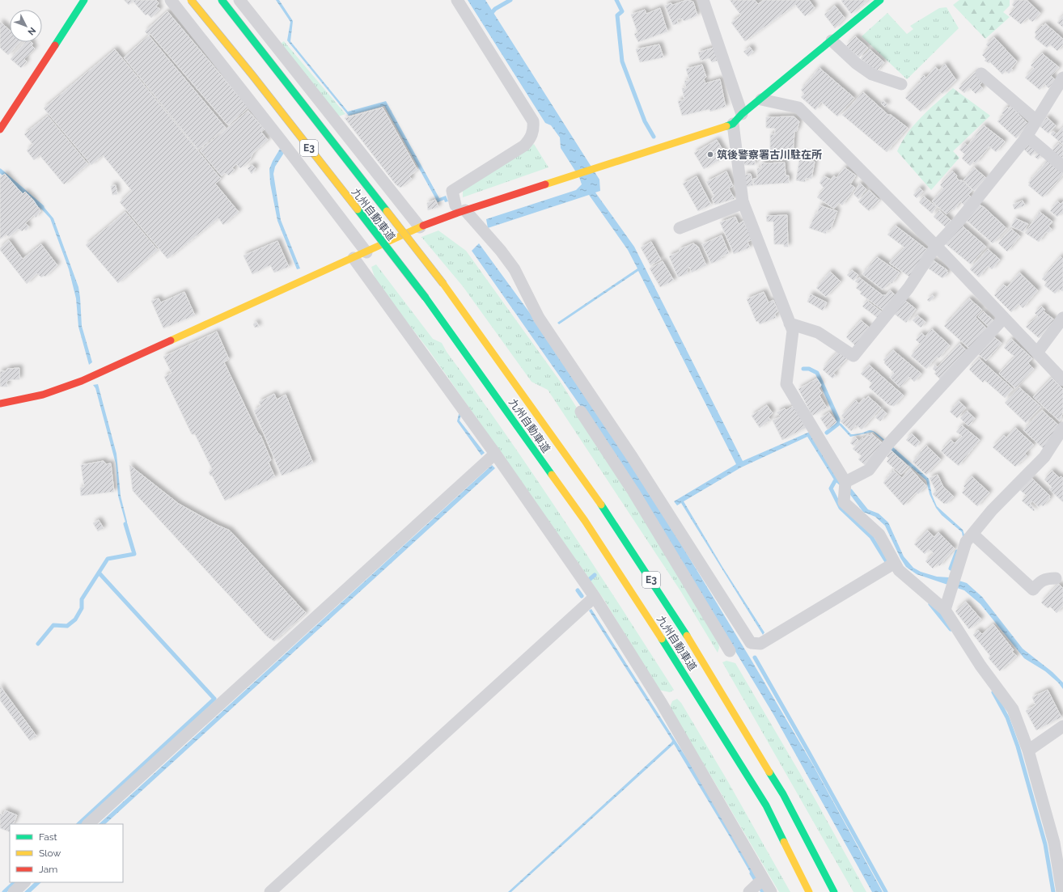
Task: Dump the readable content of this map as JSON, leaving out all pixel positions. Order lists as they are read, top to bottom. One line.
{"streets":{"main road":["E3","九州自動車道"]},"places":["筑後警察署古川駐在所"],"legend":["Fast","Slow","Jam"],"north":"bottom right"}
